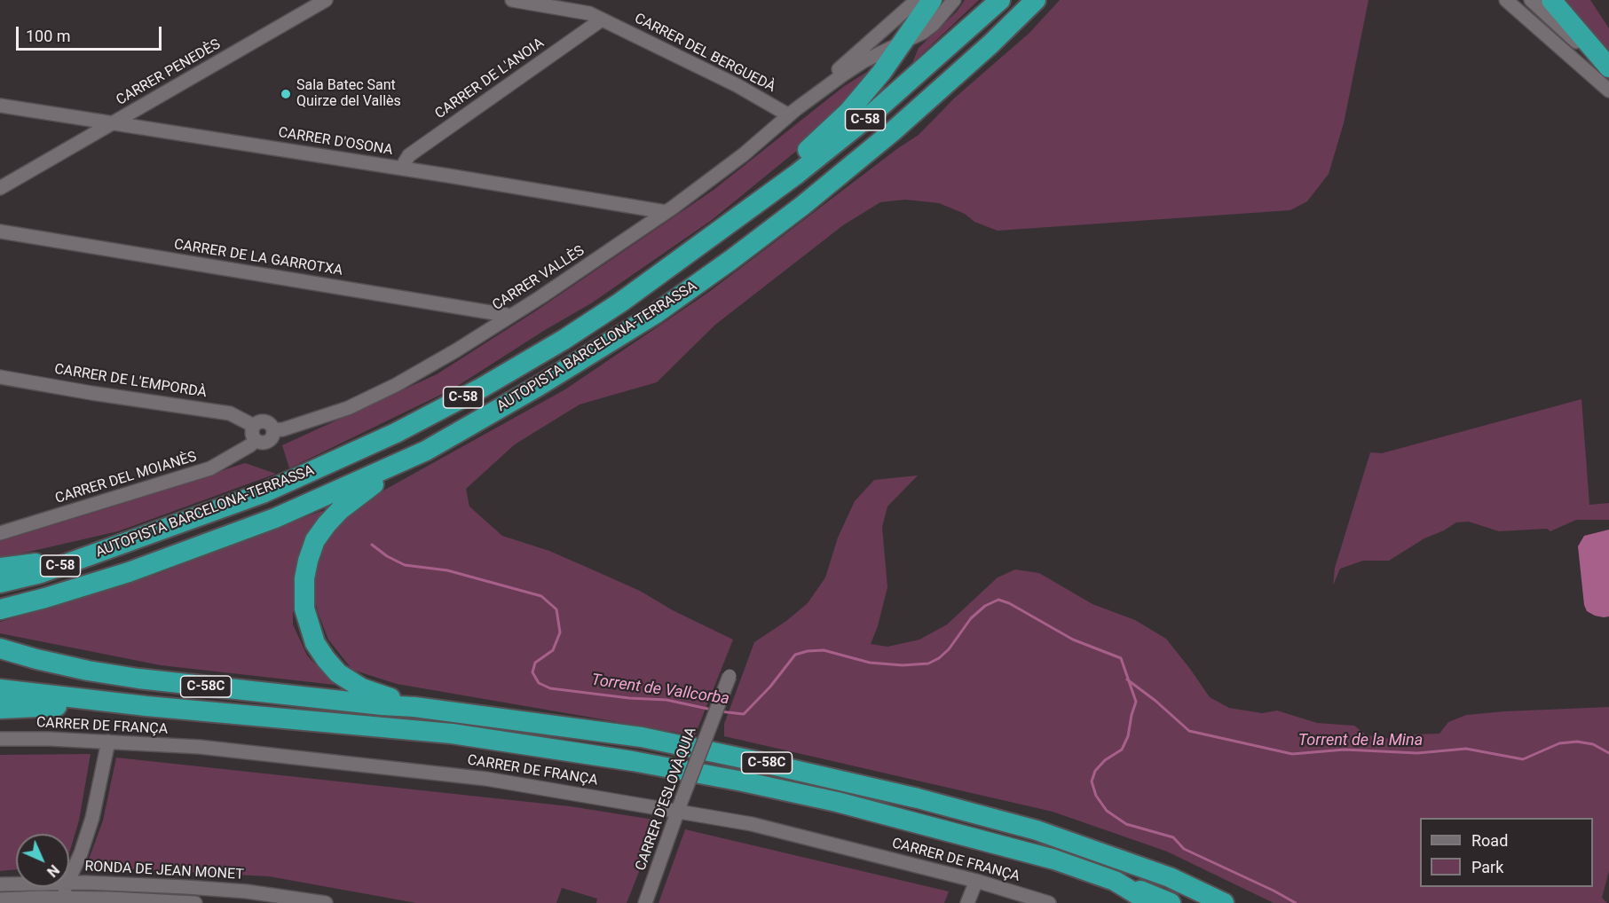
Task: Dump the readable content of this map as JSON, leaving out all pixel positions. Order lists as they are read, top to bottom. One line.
{"streets":{"highway":["C-58","AUTOPISTA BARCELONA-TERRASSA","C-58C"],"street":["CARRER DEL BERGUEDÀ","CARRER PENEDÈS","CARRER DE L'ANOIA","CARRER D'OSONA","CARRER DE LA GARROTXA","CARRER VALLÈS","CARRER DE L'EMPORDÀ","CARRER DEL MOIANÈS","CARRER DE FRANÇA","CARRER D'ESLOVÀQUIA","RONDA DE JEAN MONET"]},"crossings":[["CARRER DEL BERGUEDÀ","CARRER DE L'ANOIA"],["CARRER DEL BERGUEDÀ","CARRER VALLÈS"],["CARRER PENEDÈS","CARRER D'OSONA"],["CARRER DE L'ANOIA","CARRER D'OSONA"],["CARRER D'OSONA","CARRER VALLÈS"],["CARRER DE LA GARROTXA","CARRER VALLÈS"],["CARRER VALLÈS","CARRER DE L'EMPORDÀ"],["CARRER VALLÈS","CARRER DEL MOIANÈS"],["CARRER DE L'EMPORDÀ","CARRER DEL MOIANÈS"],["CARRER DE FRANÇA","CARRER D'ESLOVÀQUIA"]],"water":["Torrent de Vallcorba","Torrent de la Mina"],"places":["Sala Batec Sant Quirze del Vallès"],"legend":["Road","Park"],"scale_bar":"100 m","north":"bottom right"}
